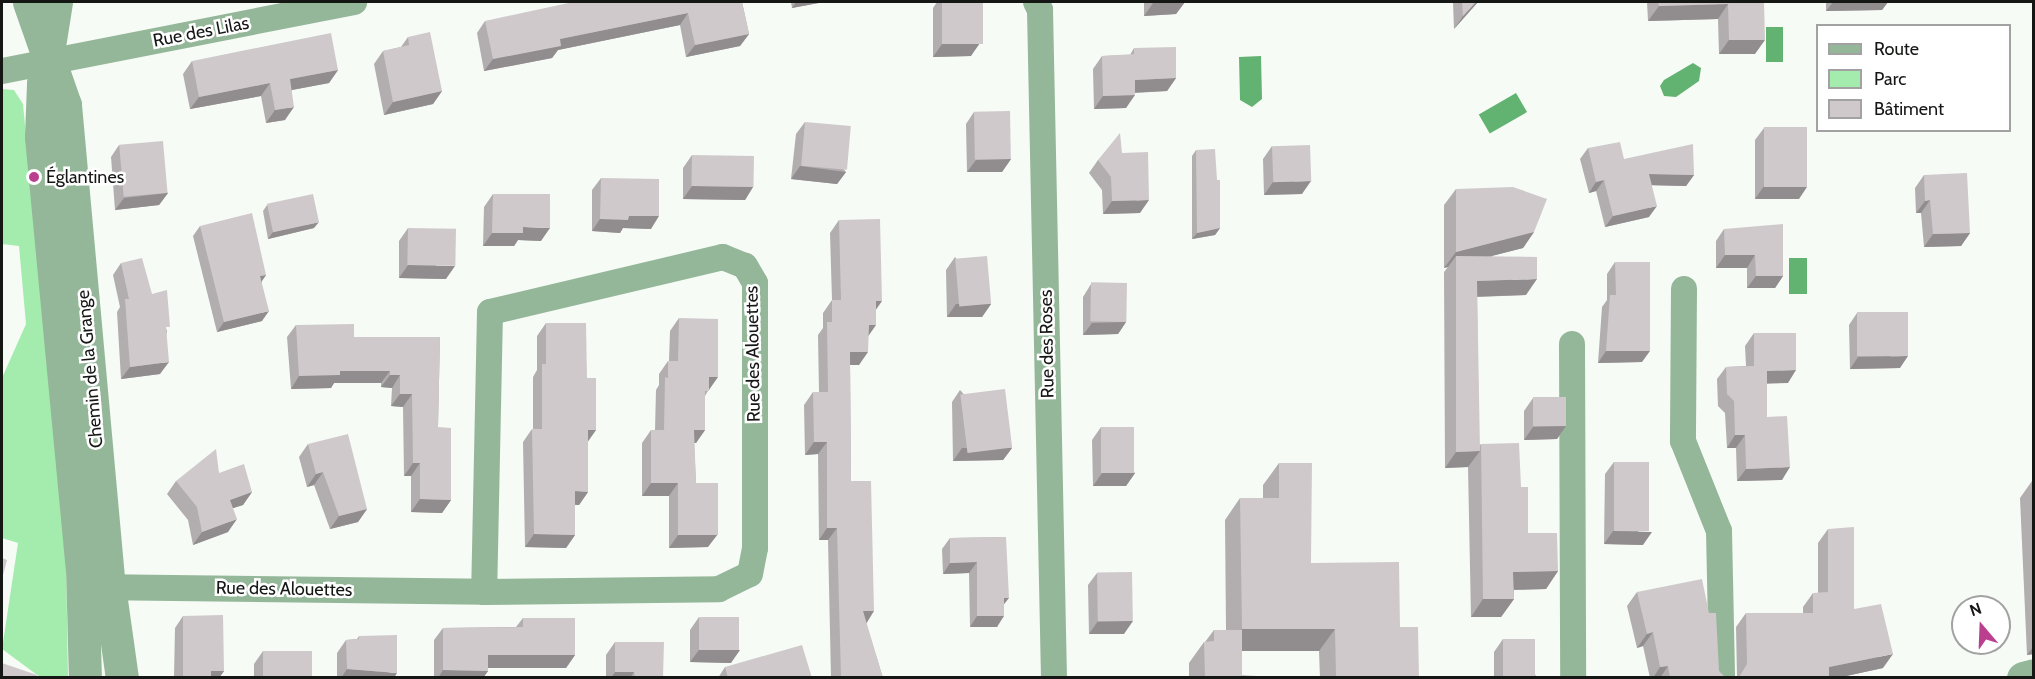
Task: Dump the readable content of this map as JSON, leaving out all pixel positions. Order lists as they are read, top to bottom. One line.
{"streets":{"street":["Rue des Lilas","Rue des Roses","Rue des Alouettes","Chemin de la Grange"]},"crossings":[["Rue des Lilas","Chemin de la Grange"],["Rue des Alouettes","Chemin de la Grange"]],"places":["Églantines"],"legend":["Route","Parc","Bâtiment"],"north":"top"}
